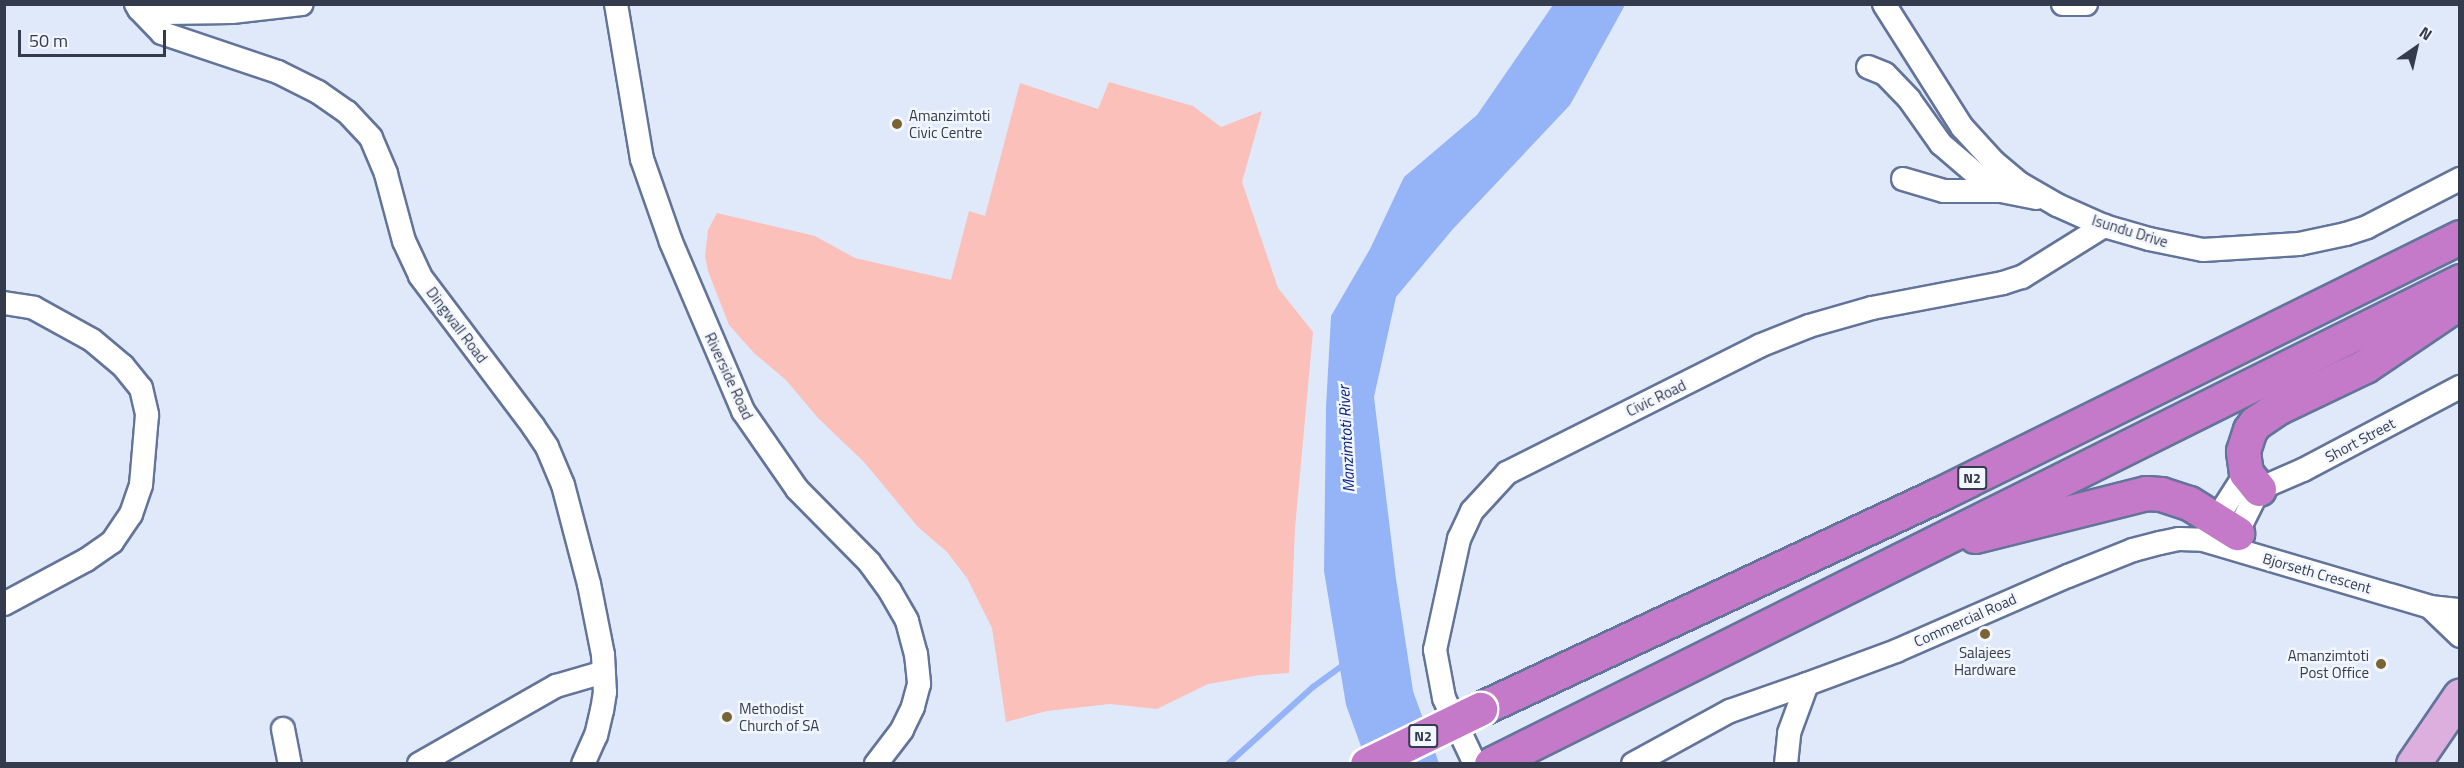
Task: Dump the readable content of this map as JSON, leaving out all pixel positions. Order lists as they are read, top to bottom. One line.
{"streets":{"highway":["N2"],"street":["Isundu Drive","Dingwall Road","Riverside Road","Civic Road","Short Street","Bjorseth Crescent","Commercial Road"]},"crossings":[["Isundu Drive","Civic Road"],["Bjorseth Crescent","Commercial Road"]],"water":["Manzimtoti River"],"places":["Amanzimtoti Civic Centre","Salajees Hardware","Amanzimtoti Post Office","Methodist Church of SA"],"scale_bar":"50 m","north":"top right"}
